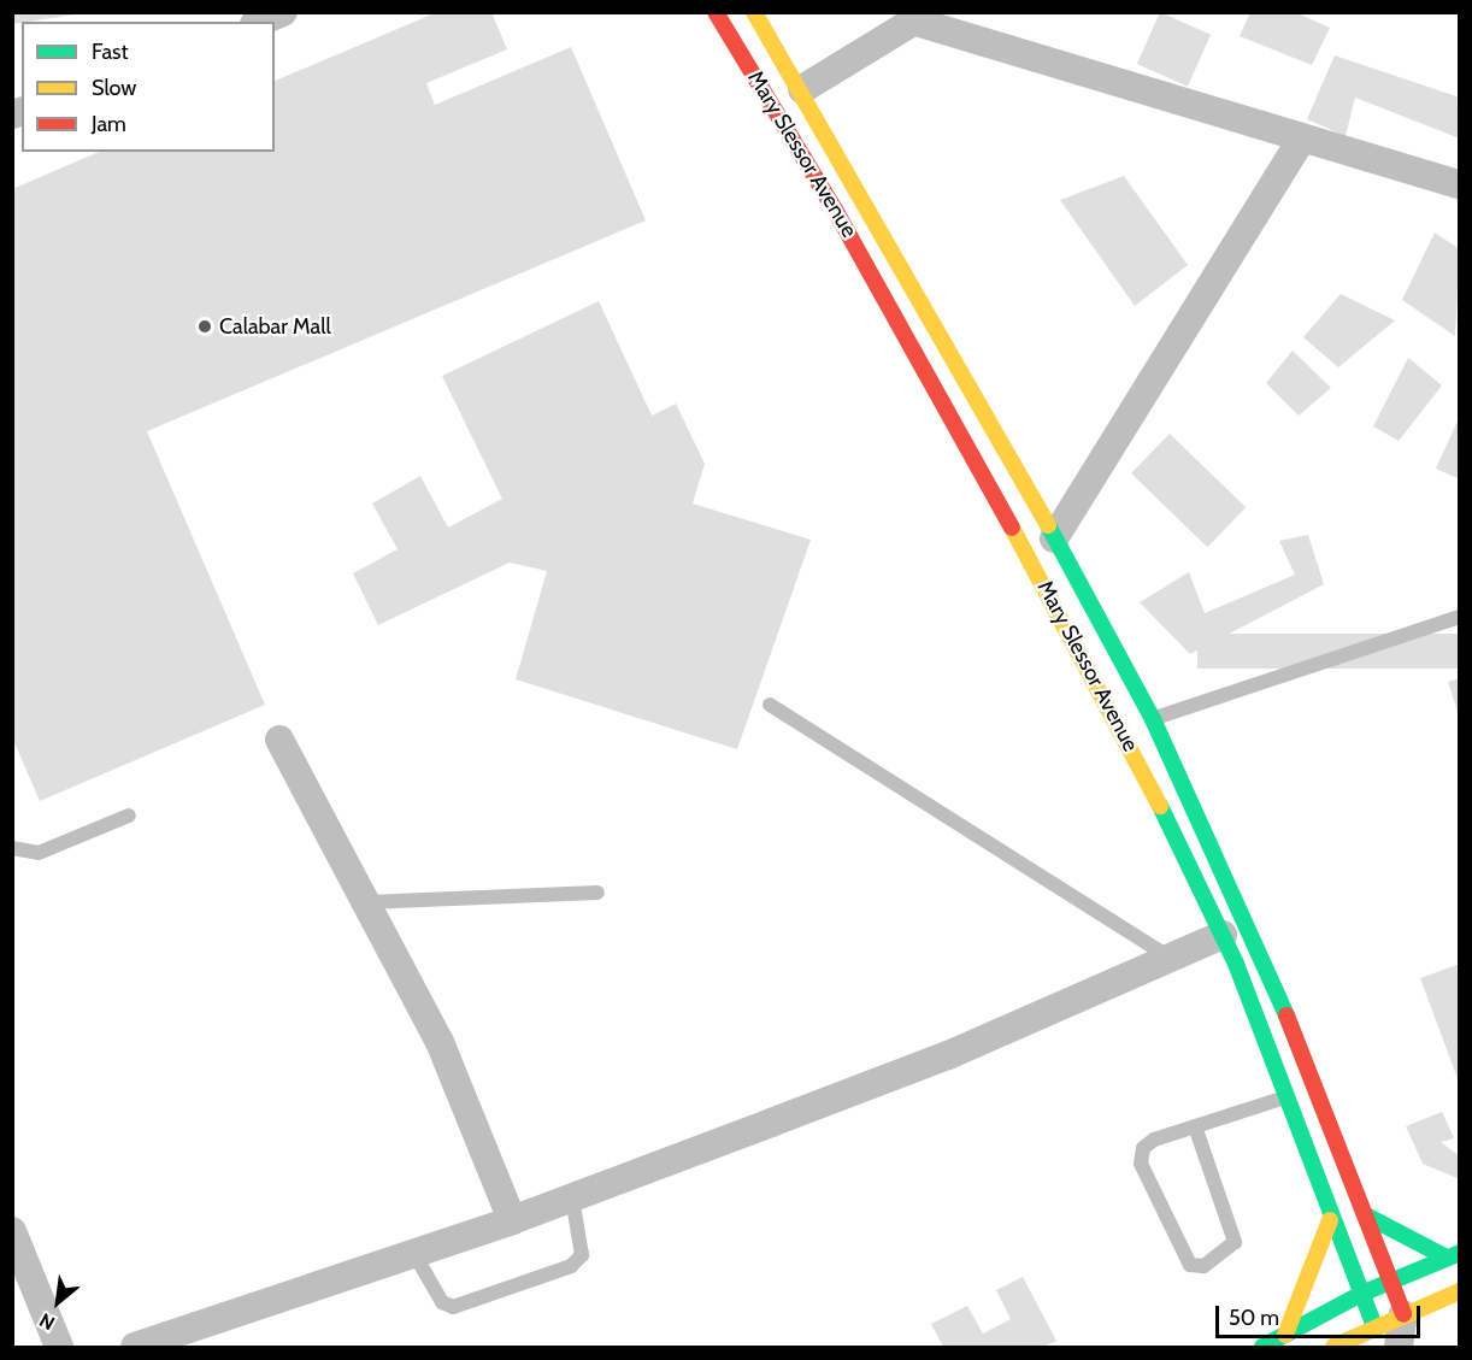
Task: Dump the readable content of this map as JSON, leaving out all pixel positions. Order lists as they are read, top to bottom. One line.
{"streets":{"main road":["Mary Slessor Avenue"]},"places":["Calabar Mall"],"legend":["Fast","Slow","Jam"],"scale_bar":"50 m","north":"bottom left"}
